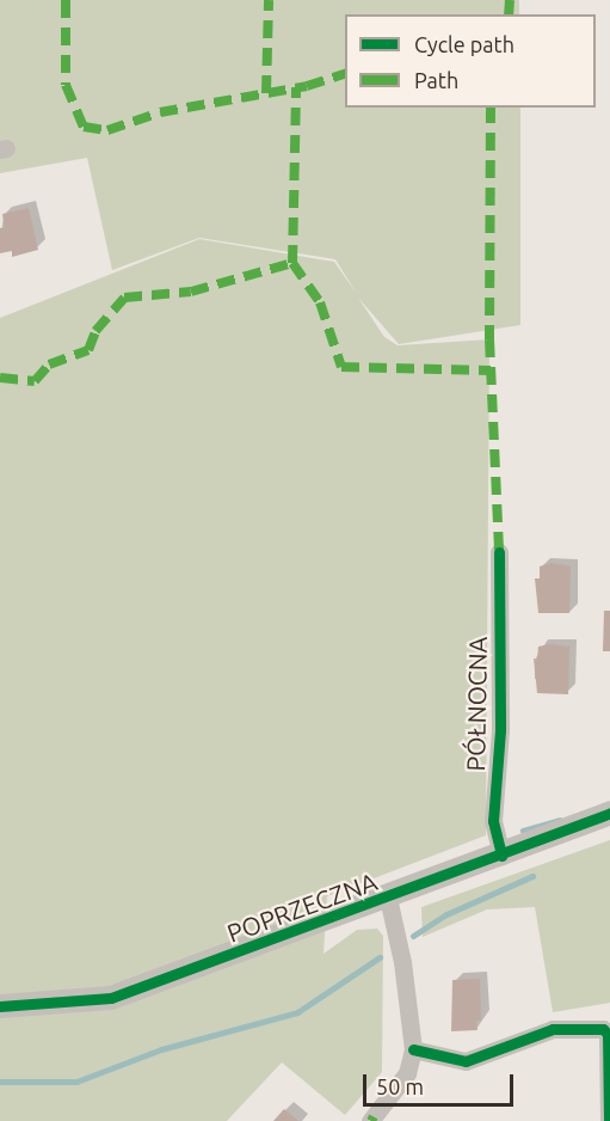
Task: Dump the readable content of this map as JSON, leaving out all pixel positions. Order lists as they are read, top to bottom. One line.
{"streets":{"street":["PÓŁNOCNA","POPRZECZNA"]},"crossings":[["PÓŁNOCNA","POPRZECZNA"]],"legend":["Cycle path","Path"],"scale_bar":"50 m"}
